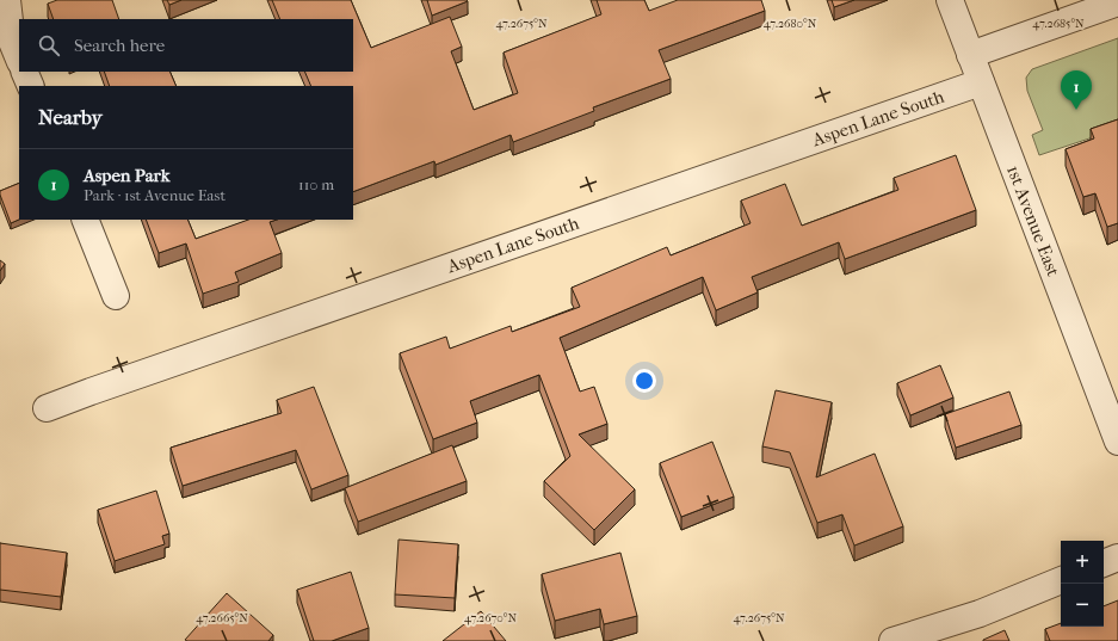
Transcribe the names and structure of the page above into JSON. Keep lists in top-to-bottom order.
{
  "streets": {
    "street": ["Aspen Lane South", "1st Avenue East"]
  },
  "crossings": [
    ["Aspen Lane South", "1st Avenue East"]
  ],
  "page": {
    "search": "Search here",
    "pins": "1",
    "heading": "Nearby",
    "list": [
      {
        "mark": "1",
        "name": "Aspen Park",
        "note": "Park · 1st Avenue East",
        "value": "110 m"
      }
    ],
    "map_buttons": ["+", "−"]
  },
  "coordinates": [
    "47.2685°N",
    "47.2675°N",
    "47.2680°N",
    "47.2665°N",
    "47.2670°N"
  ]
}
